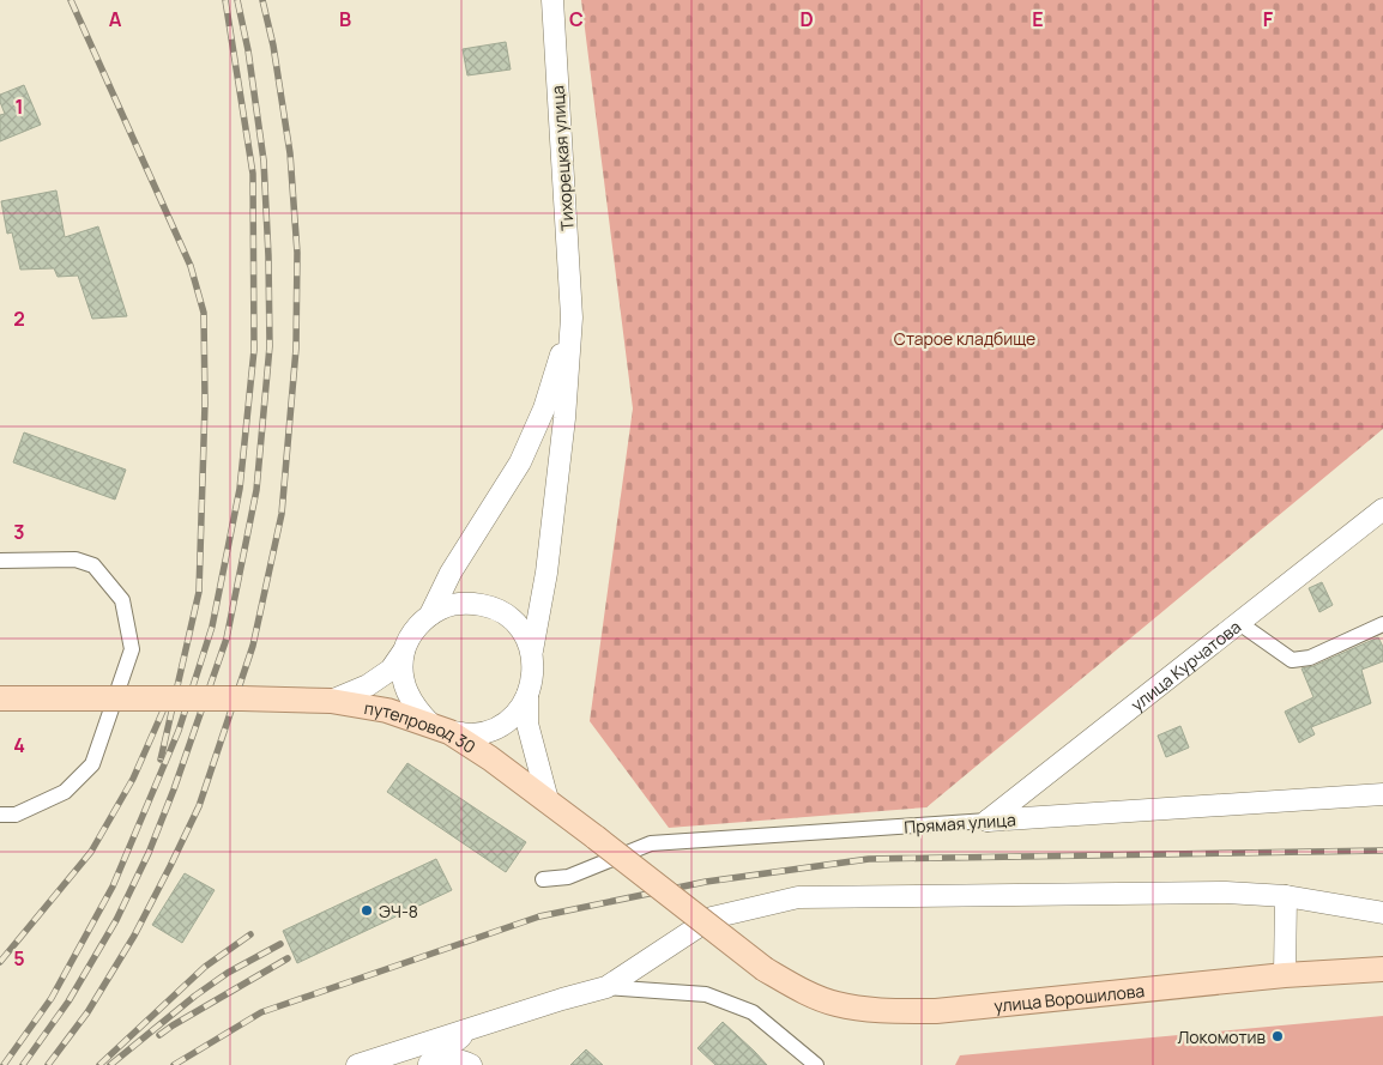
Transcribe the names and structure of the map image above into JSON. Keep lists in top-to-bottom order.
{
  "streets": {
    "main road": ["путепровод 30", "улица Ворошилова"],
    "street": ["Тихорецкая улица", "улица Курчатова", "Прямая улица"]
  },
  "crossings": [
    ["улица Курчатова", "Прямая улица"],
    ["путепровод 30", "улица Ворошилова"]
  ],
  "parks": ["Старое кладбище"],
  "places": ["ЭЧ-8", "Локомотив"],
  "grid": {
    "columns": [
      "A",
      "B",
      "C",
      "D",
      "E",
      "F"
    ],
    "rows": [
      "1",
      "2",
      "3",
      "4",
      "5"
    ]
  }
}
